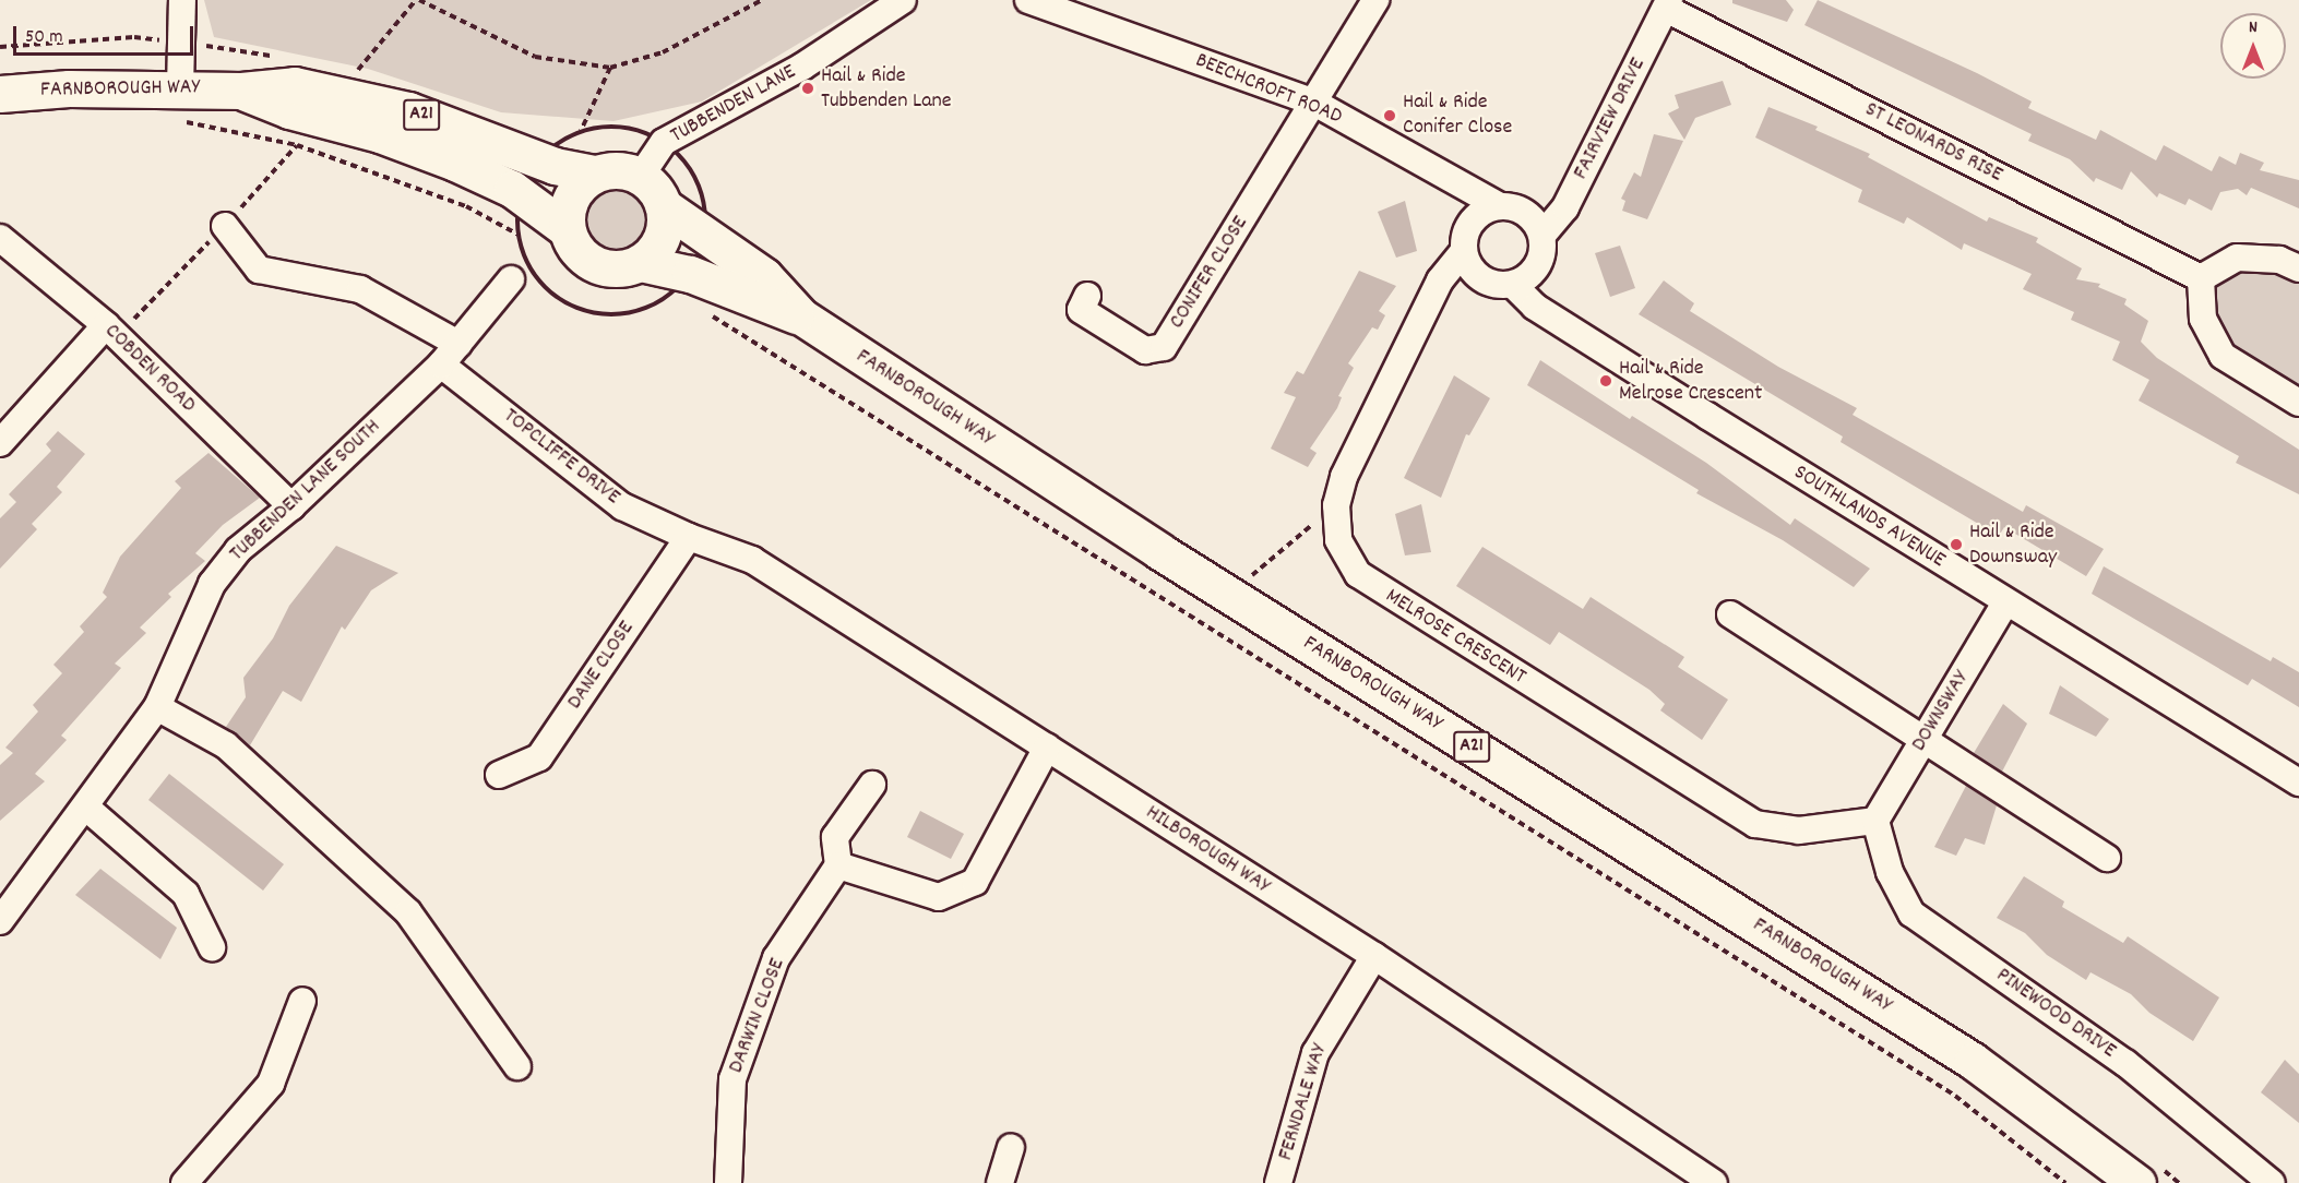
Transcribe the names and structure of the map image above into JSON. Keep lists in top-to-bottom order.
{
  "streets": {
    "highway": ["FARNBOROUGH WAY", "A21"],
    "street": [
      "BEECHCROFT ROAD",
      "TUBBENDEN LANE",
      "FAIRVIEW DRIVE",
      "ST LEONARDS RISE",
      "CONIFER CLOSE",
      "COBDEN ROAD",
      "TOPCLIFFE DRIVE",
      "TUBBENDEN LANE SOUTH",
      "SOUTHLANDS AVENUE",
      "MELROSE CRESCENT",
      "DANE CLOSE",
      "DOWNSWAY",
      "HILBOROUGH WAY",
      "PINEWOOD DRIVE",
      "DARWIN CLOSE",
      "FERNDALE WAY"
    ]
  },
  "crossings": [
    ["FARNBOROUGH WAY", "TUBBENDEN LANE"],
    ["BEECHCROFT ROAD", "FAIRVIEW DRIVE"],
    ["BEECHCROFT ROAD", "CONIFER CLOSE"],
    ["BEECHCROFT ROAD", "SOUTHLANDS AVENUE"],
    ["BEECHCROFT ROAD", "MELROSE CRESCENT"],
    ["FAIRVIEW DRIVE", "ST LEONARDS RISE"],
    ["FAIRVIEW DRIVE", "SOUTHLANDS AVENUE"],
    ["FAIRVIEW DRIVE", "MELROSE CRESCENT"],
    ["COBDEN ROAD", "TUBBENDEN LANE SOUTH"],
    ["TOPCLIFFE DRIVE", "TUBBENDEN LANE SOUTH"],
    ["TOPCLIFFE DRIVE", "DANE CLOSE"],
    ["TOPCLIFFE DRIVE", "HILBOROUGH WAY"],
    ["SOUTHLANDS AVENUE", "MELROSE CRESCENT"],
    ["SOUTHLANDS AVENUE", "DOWNSWAY"],
    ["MELROSE CRESCENT", "DOWNSWAY"],
    ["MELROSE CRESCENT", "PINEWOOD DRIVE"],
    ["DANE CLOSE", "HILBOROUGH WAY"],
    ["DOWNSWAY", "PINEWOOD DRIVE"],
    ["HILBOROUGH WAY", "FERNDALE WAY"]
  ],
  "places": [
    "Hail & Ride Tubbenden Lane",
    "Hail & Ride Conifer Close",
    "Hail & Ride Melrose Crescent",
    "Hail & Ride Downsway"
  ],
  "scale_bar": "50 m",
  "north": "top"
}
